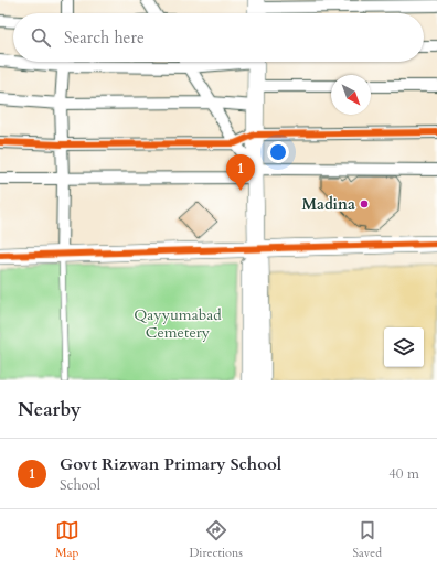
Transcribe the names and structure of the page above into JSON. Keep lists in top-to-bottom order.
{
  "parks": ["Qayyumabad Cemetery"],
  "places": ["Madina"],
  "north": "bottom right",
  "page": {
    "search": "Search here",
    "pins": "1",
    "heading": "Nearby",
    "list": [
      {
        "mark": "1",
        "name": "Govt Rizwan Primary School",
        "note": "School",
        "value": "40 m"
      }
    ],
    "nav": ["Map", "Directions", "Saved"]
  }
}
